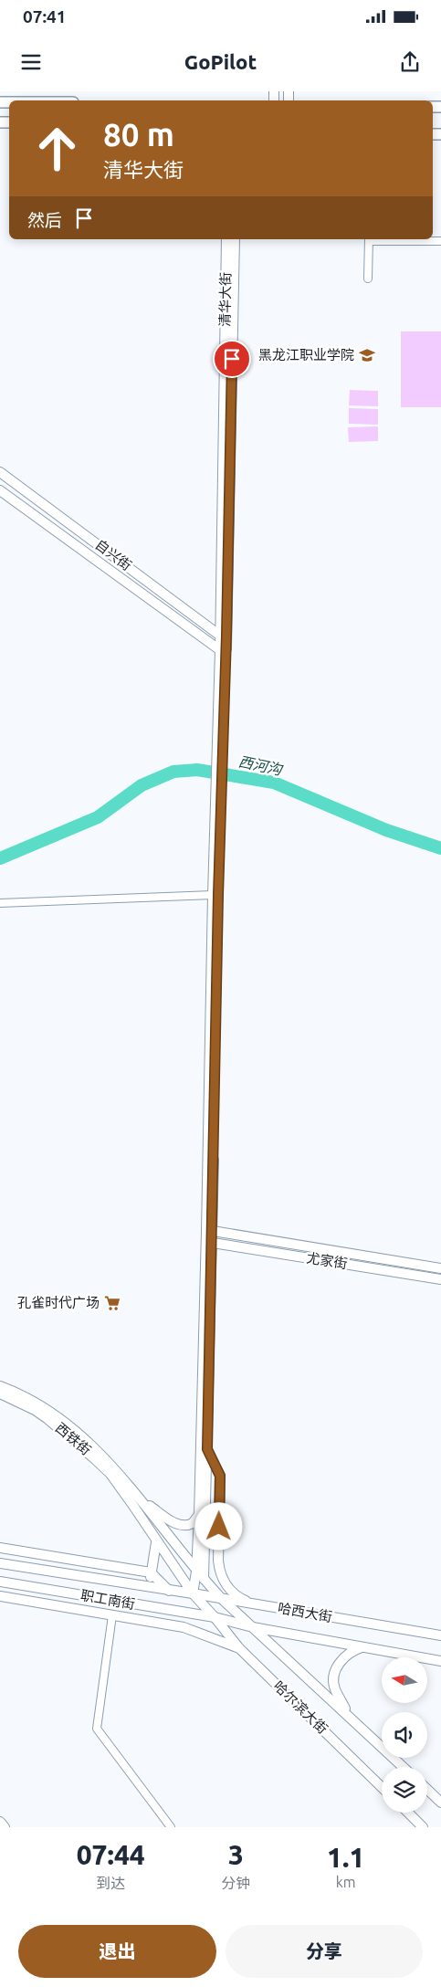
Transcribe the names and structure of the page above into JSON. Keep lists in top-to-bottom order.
{
  "streets": {
    "main road": [
      "清华大街",
      "自兴街",
      "尤家街",
      "西铁街",
      "职工南街",
      "哈西大街",
      "哈尔滨大街"
    ]
  },
  "crossings": [
    ["清华大街", "自兴街"],
    ["清华大街", "尤家街"],
    ["清华大街", "哈西大街"],
    ["清华大街", "哈尔滨大街"],
    ["西铁街", "哈尔滨大街"],
    ["职工南街", "哈西大街"],
    ["职工南街", "哈尔滨大街"],
    ["哈西大街", "哈尔滨大街"]
  ],
  "water": ["西河沟"],
  "places": {
    "school or university": ["黑龙江职业学院"],
    "supermarket": ["孔雀时代广场"]
  },
  "north": "left",
  "page": {
    "status": "07:41",
    "header": "GoPilot",
    "turn": ["80 m", "清华大街"],
    "then": "然后",
    "eta": [
      "07:44",
      "到达",
      "3",
      "分钟",
      "1.1",
      "km"
    ],
    "buttons": ["退出", "分享"]
  }
}
